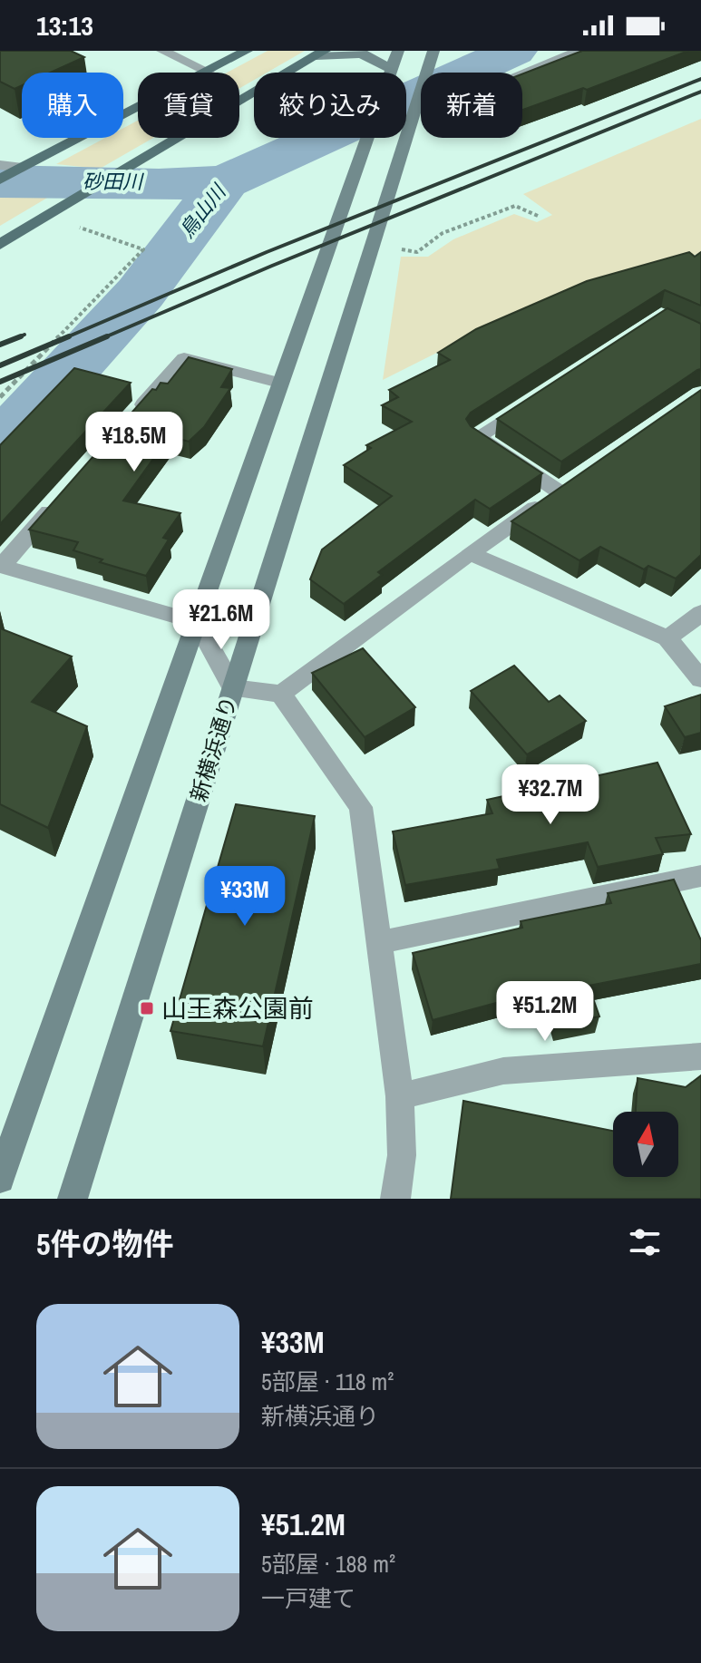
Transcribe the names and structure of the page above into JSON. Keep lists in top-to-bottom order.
{
  "streets": {
    "street": ["新横浜通り"]
  },
  "water": ["砂田川", "鳥山川"],
  "places": {
    "transit": ["山王森公園前"]
  },
  "north": "top",
  "page": {
    "status": "13:13",
    "chip": [
      "購入",
      "賃貸",
      "絞り込み",
      "新着"
    ],
    "price": [
      "¥18.5M",
      "¥21.6M",
      "¥32.7M",
      "¥33M",
      "¥51.2M"
    ],
    "heading": "5件の物件",
    "list": [
      {
        "name": "¥33M",
        "note": "5部屋 · 118 m² · 新横浜通り"
      },
      {
        "name": "¥51.2M",
        "note": "5部屋 · 188 m² · 一戸建て"
      }
    ]
  }
}
